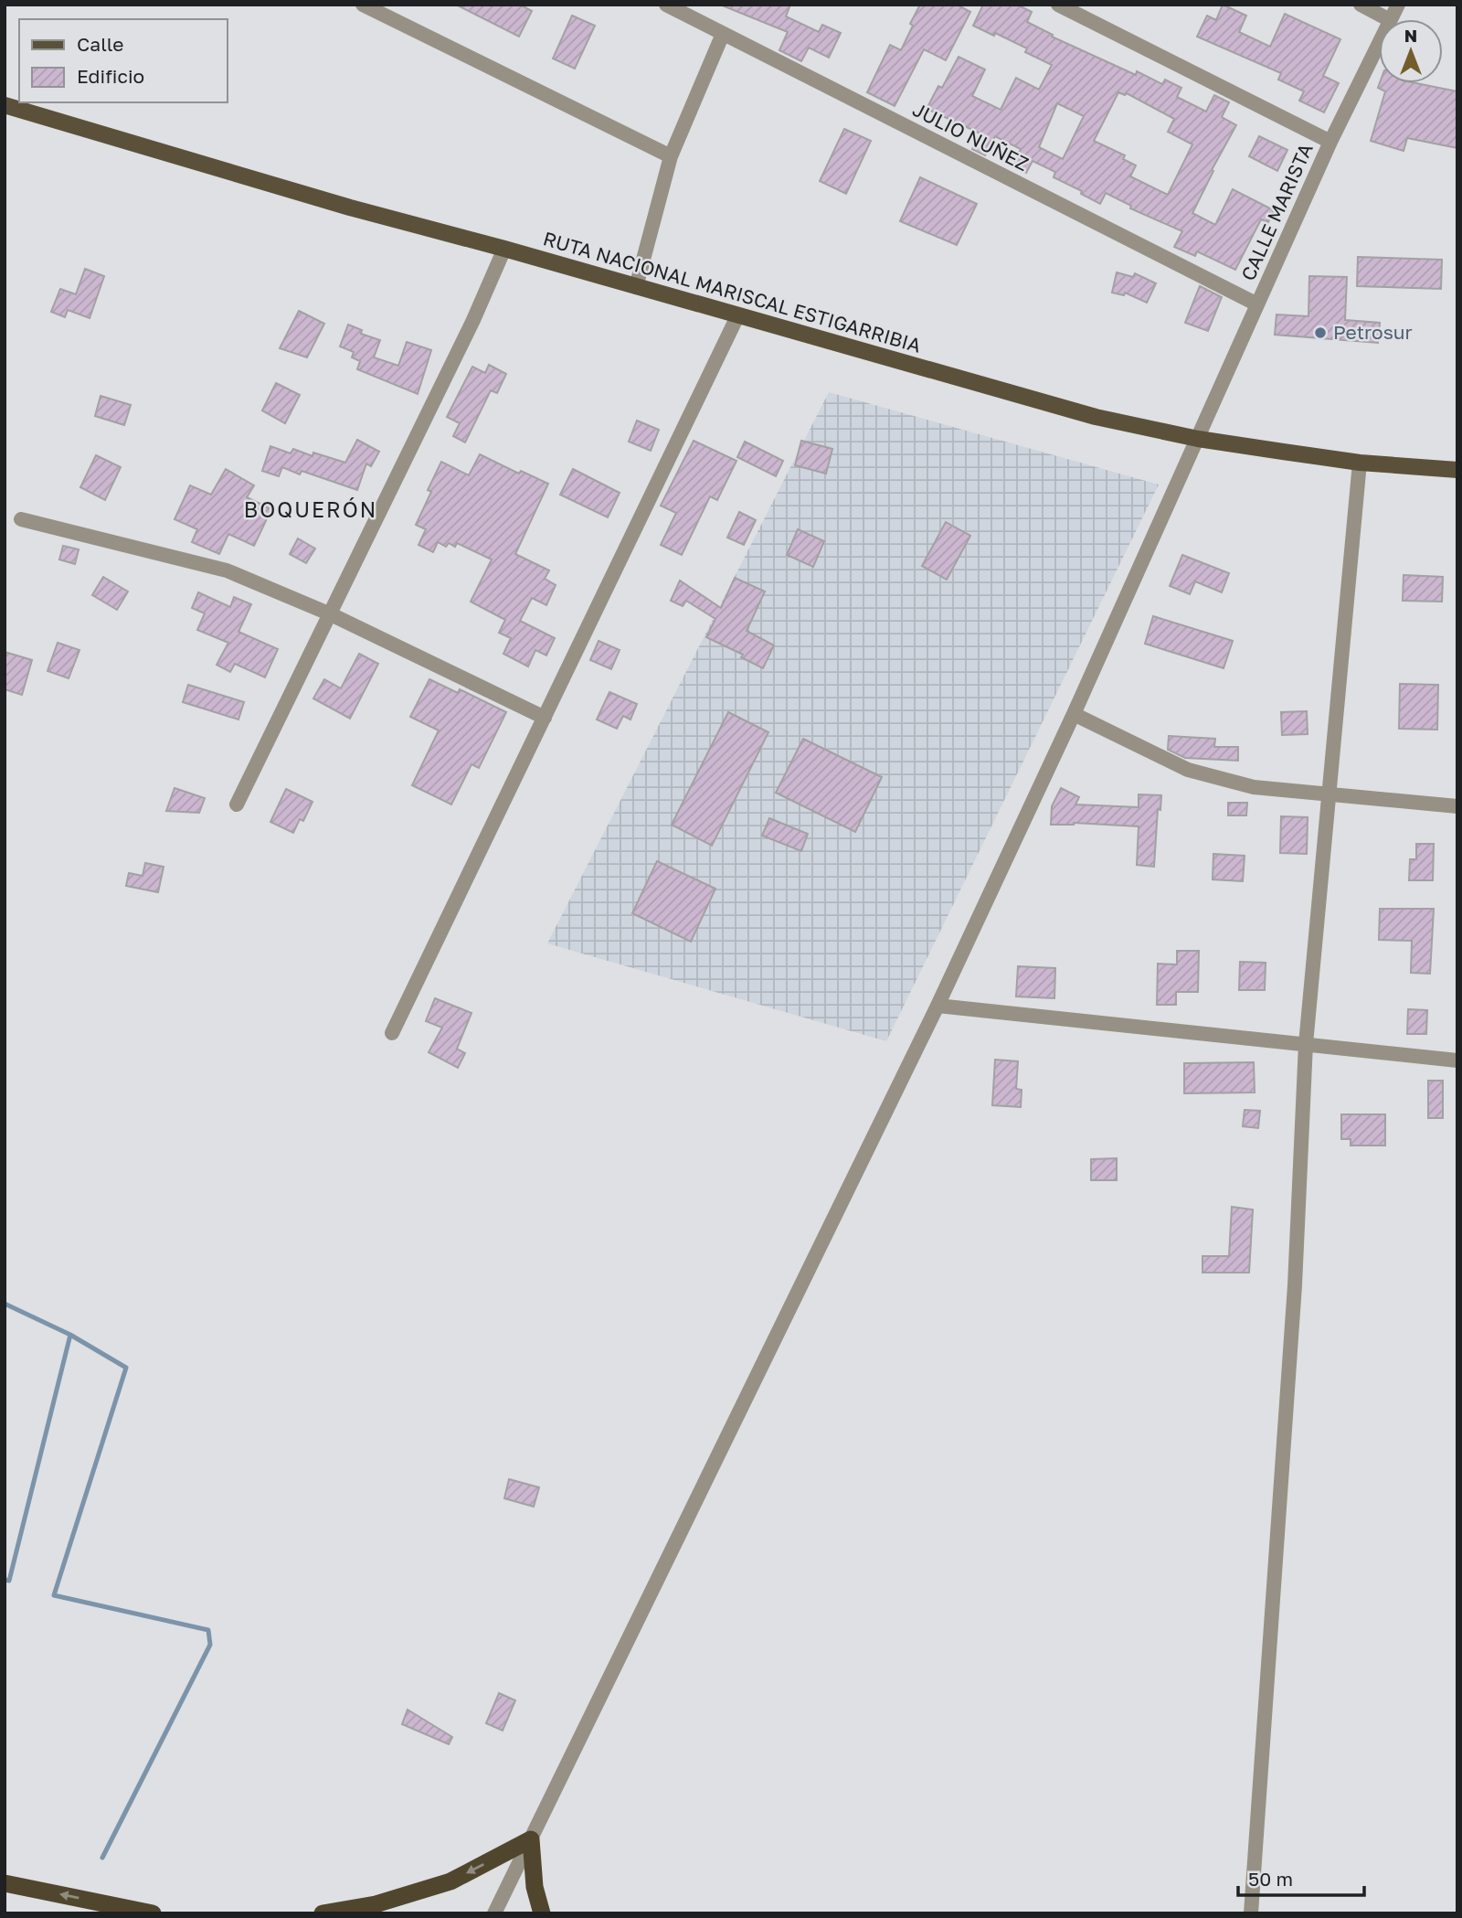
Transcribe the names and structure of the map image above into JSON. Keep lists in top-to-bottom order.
{
  "streets": {
    "main road": ["RUTA NACIONAL MARISCAL ESTIGARRIBIA"],
    "street": ["JULIO NUÑEZ", "CALLE MARISTA"]
  },
  "crossings": [
    ["JULIO NUÑEZ", "CALLE MARISTA"],
    ["CALLE MARISTA", "RUTA NACIONAL MARISCAL ESTIGARRIBIA"]
  ],
  "districts": ["BOQUERÓN"],
  "places": ["Petrosur"],
  "legend": ["Calle", "Edificio"],
  "scale_bar": "50 m",
  "north": "top"
}
